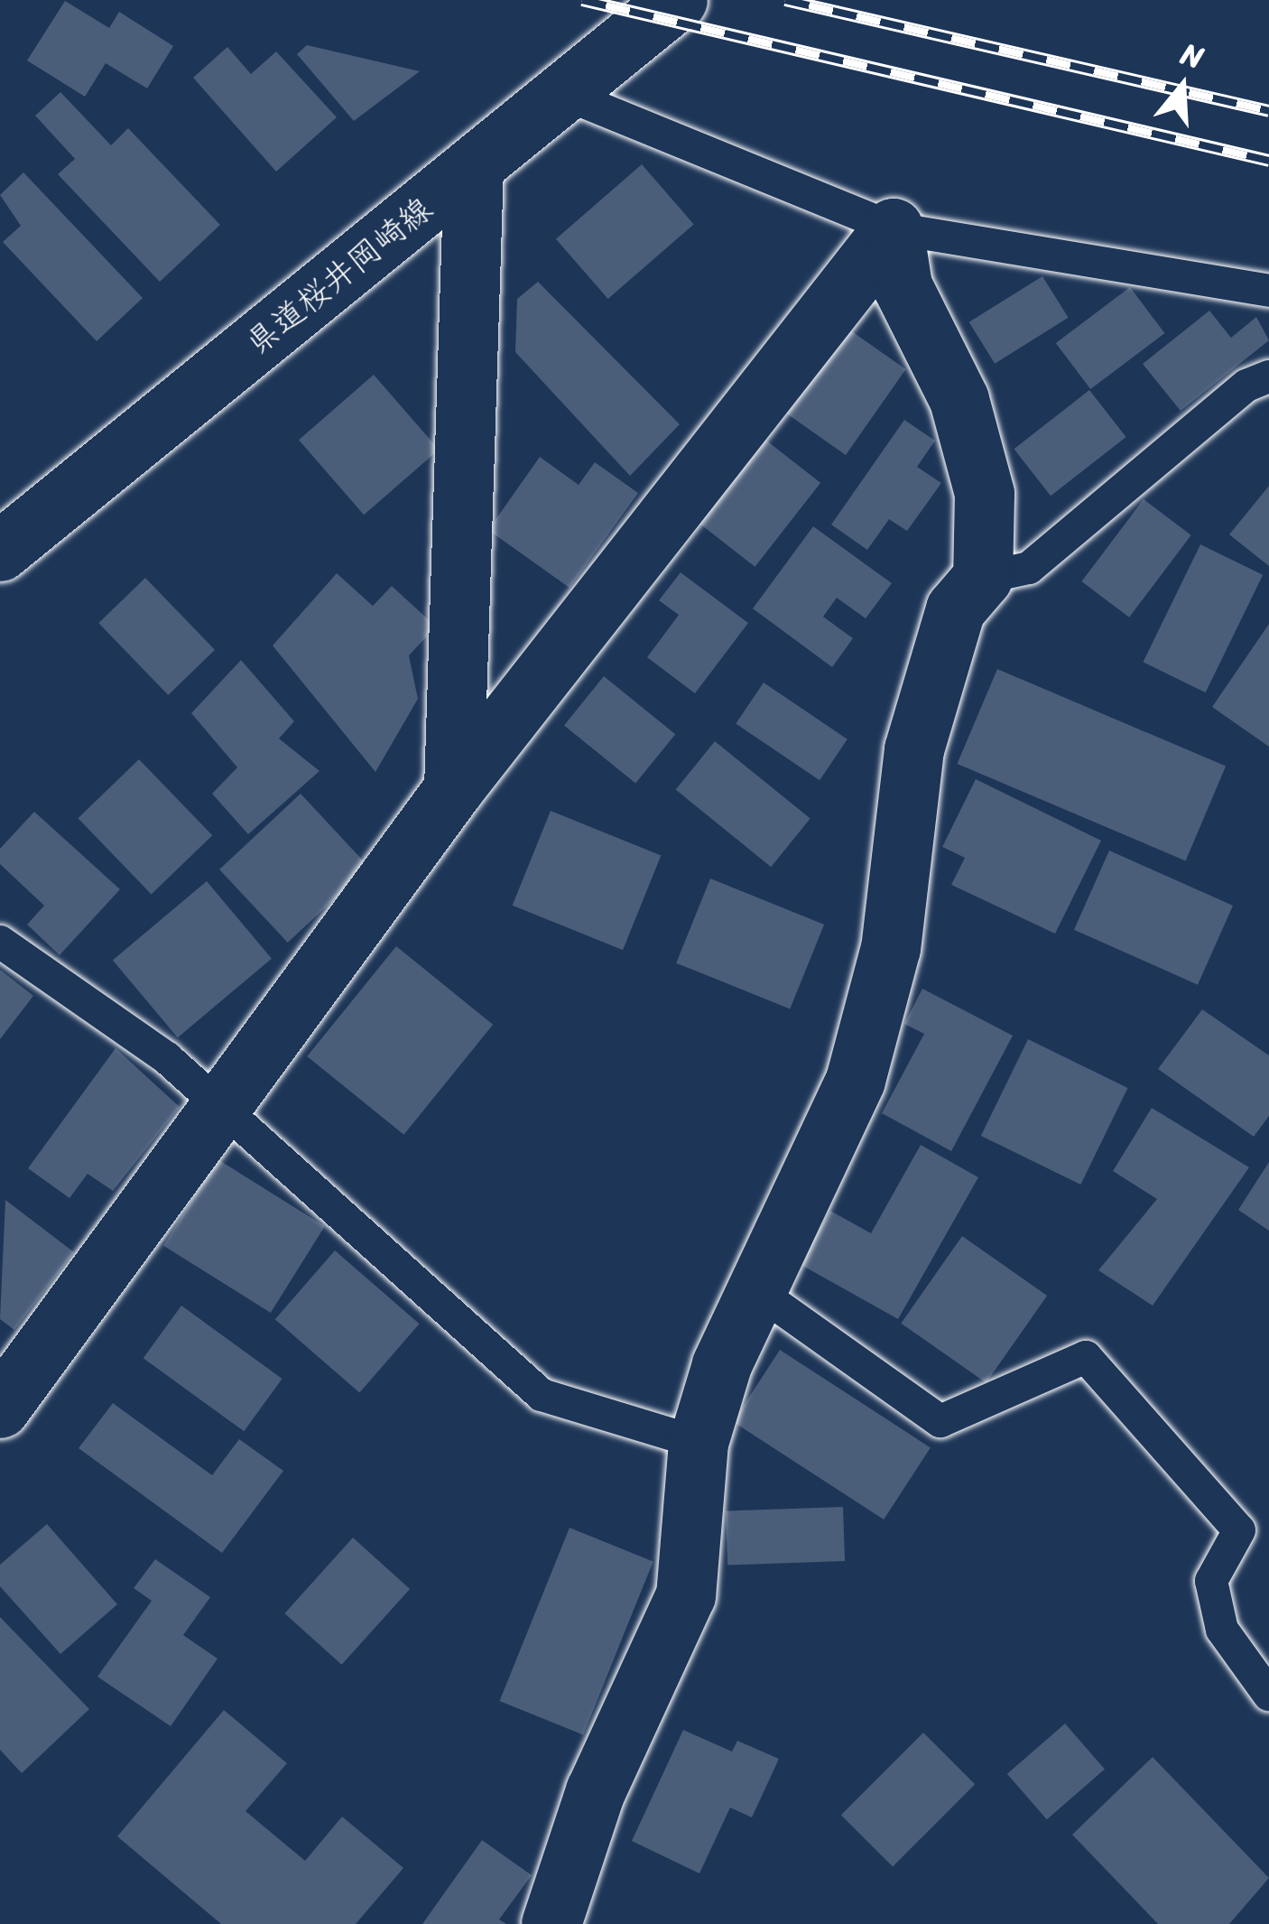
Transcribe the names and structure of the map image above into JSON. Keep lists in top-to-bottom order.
{
  "streets": {
    "street": ["県道桜井岡崎線"]
  },
  "north": "top"
}
